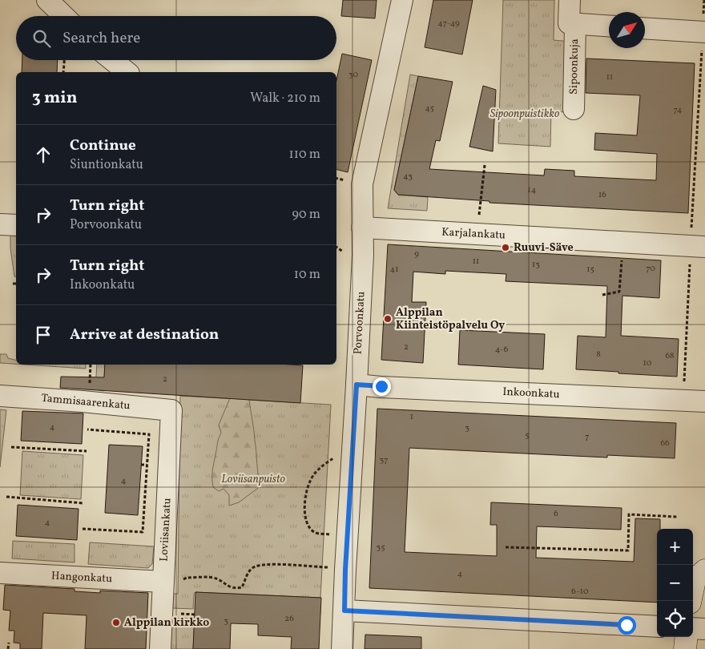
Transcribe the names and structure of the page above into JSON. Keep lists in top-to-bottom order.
{
  "streets": {
    "street": [
      "Sipoonkuja",
      "Karjalankatu",
      "Porvoonkatu",
      "Inkoonkatu",
      "Tammisaarenkatu",
      "Loviisankatu",
      "Hangonkatu"
    ]
  },
  "crossings": [
    ["Karjalankatu", "Porvoonkatu"],
    ["Porvoonkatu", "Inkoonkatu"],
    ["Tammisaarenkatu", "Loviisankatu"],
    ["Loviisankatu", "Hangonkatu"]
  ],
  "parks": ["Sipoonpuistikko", "Loviisanpuisto"],
  "places": ["Ruuvi-Säve", "Alppilan Kiinteistöpalvelu Oy", "Alppilan kirkko"],
  "house_numbers": [
    "47-49",
    "30",
    "11",
    "45",
    "74",
    "43",
    "14",
    "16",
    "9",
    "11",
    "13",
    "70",
    "41",
    "15",
    "2",
    "4-6",
    "8",
    "68",
    "10",
    "2",
    "1",
    "4",
    "3",
    "5",
    "7",
    "66",
    "37",
    "4",
    "6",
    "4",
    "35",
    "4",
    "6-10",
    "26",
    "3"
  ],
  "north": "top right",
  "page": {
    "search": "Search here",
    "heading": ["3 min", "Walk · 210 m"],
    "list": [
      ["Continue", "Siuntionkatu", "110 m"],
      ["Turn right", "Porvoonkatu", "90 m"],
      ["Turn right", "Inkoonkatu", "10 m"],
      "Arrive at destination"
    ],
    "map_buttons": ["+", "−"]
  }
}
